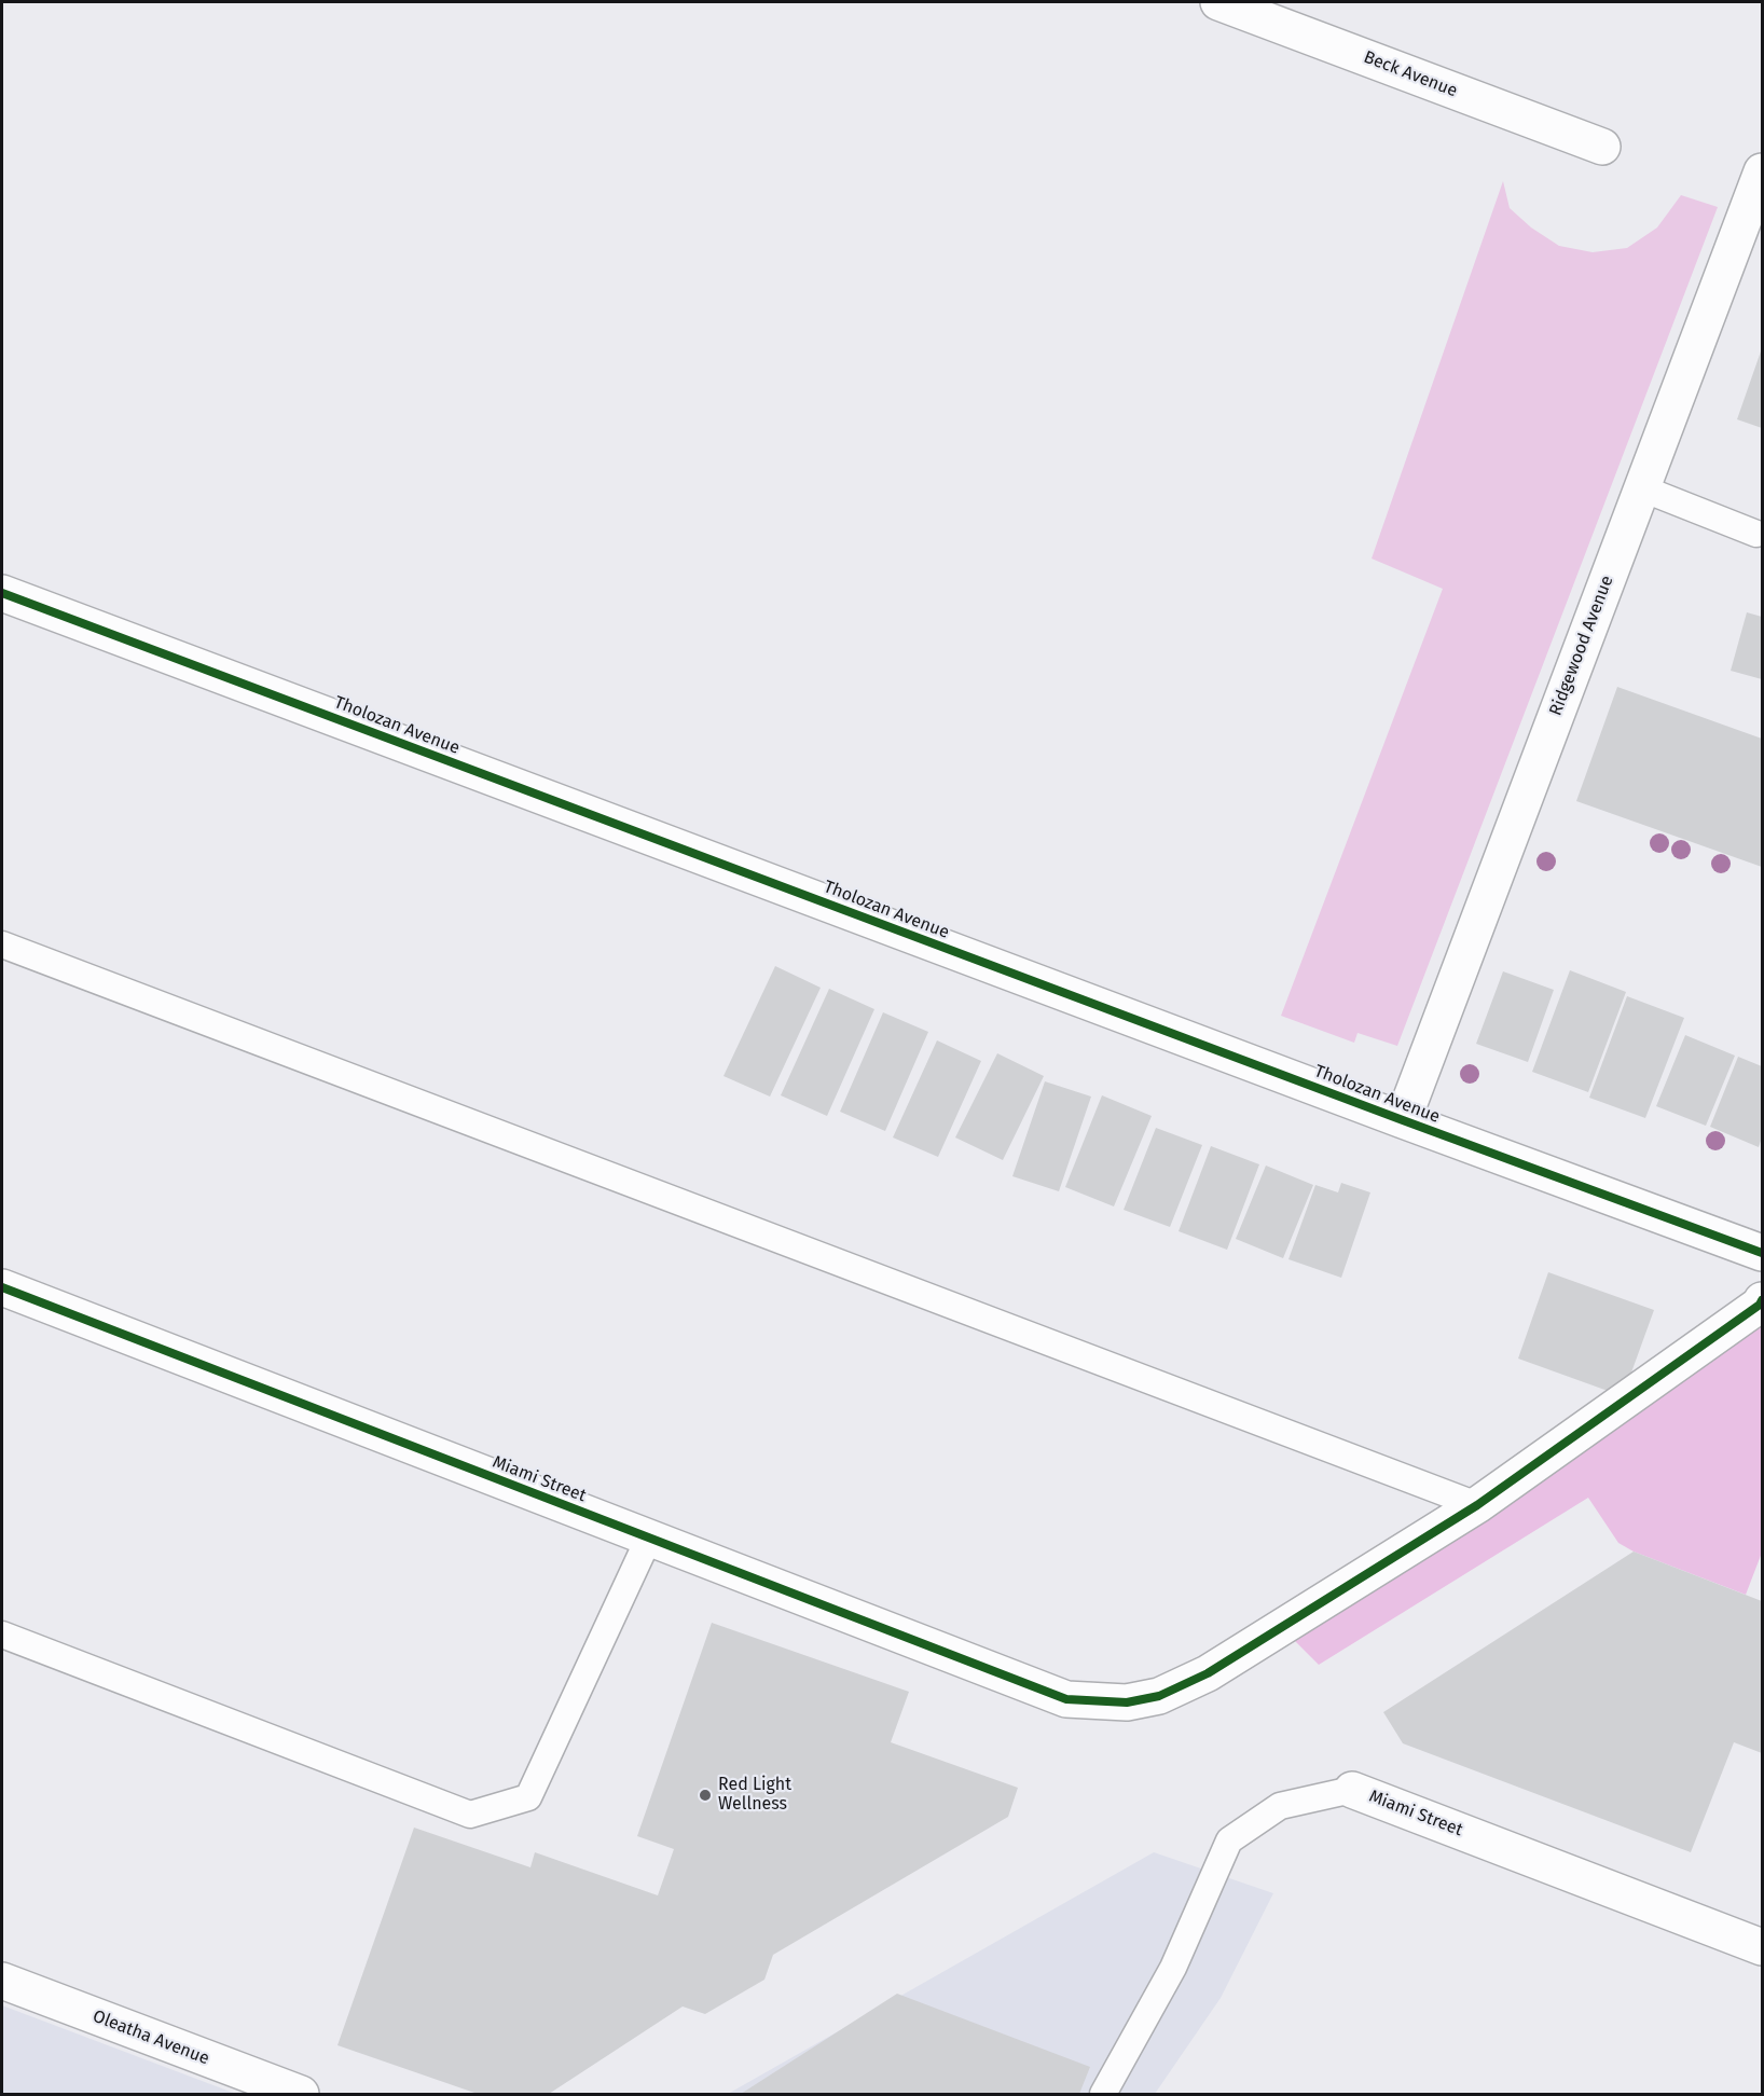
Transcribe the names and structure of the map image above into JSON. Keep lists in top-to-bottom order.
{
  "streets": {
    "street": [
      "Beck Avenue",
      "Ridgewood Avenue",
      "Tholozan Avenue",
      "Miami Street",
      "Oleatha Avenue"
    ]
  },
  "crossings": [
    ["Ridgewood Avenue", "Tholozan Avenue"]
  ],
  "places": ["Red Light Wellness"]
}
